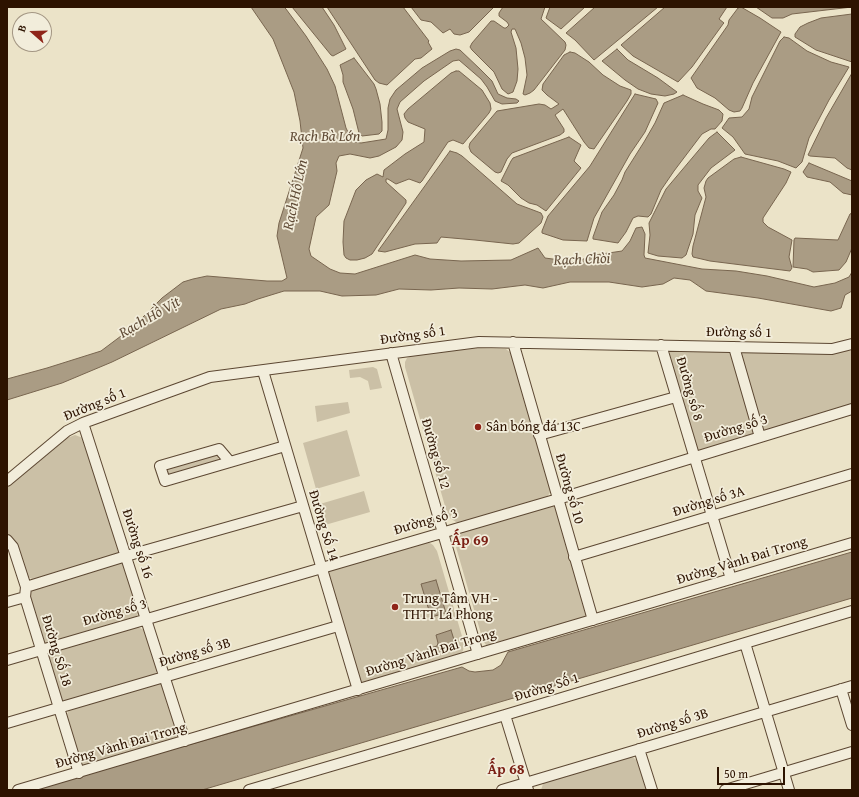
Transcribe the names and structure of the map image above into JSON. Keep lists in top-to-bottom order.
{
  "streets": {
    "street": [
      "Đường số 1",
      "Đường số 8",
      "Đường số 3",
      "Đường số 12",
      "Đường số 10",
      "Đường số 3A",
      "Đường Số 14",
      "Đường số 16",
      "Đường Vành Đai Trong",
      "Đường Số 18",
      "Đường số 3B",
      "Đường Số 1"
    ]
  },
  "crossings": [
    ["Đường số 1", "Đường số 8"],
    ["Đường số 1", "Đường số 12"],
    ["Đường số 1", "Đường số 10"],
    ["Đường số 1", "Đường Số 14"],
    ["Đường số 1", "Đường số 16"],
    ["Đường số 8", "Đường số 3"],
    ["Đường số 8", "Đường số 3A"],
    ["Đường số 8", "Đường Vành Đai Trong"],
    ["Đường số 3", "Đường số 12"],
    ["Đường số 3", "Đường số 10"],
    ["Đường số 3", "Đường Số 14"],
    ["Đường số 3", "Đường số 16"],
    ["Đường số 3", "Đường Số 18"],
    ["Đường số 12", "Đường Vành Đai Trong"],
    ["Đường số 10", "Đường số 3A"],
    ["Đường số 10", "Đường Vành Đai Trong"],
    ["Đường Số 14", "Đường Vành Đai Trong"],
    ["Đường Số 14", "Đường số 3B"],
    ["Đường số 16", "Đường Vành Đai Trong"],
    ["Đường số 16", "Đường số 3B"],
    ["Đường Vành Đai Trong", "Đường Số 18"],
    ["Đường Số 18", "Đường số 3B"]
  ],
  "districts": ["Ấp 69", "Ấp 68"],
  "water": [
    "Rạch Bà Lớn",
    "Rạch Hố Lớn",
    "Rạch Chòi",
    "Rạch Hồ Vịt"
  ],
  "places": ["Sân bóng đá 13C", "Trung Tâm VH - THTT Lá Phong"],
  "scale_bar": "50 m",
  "north": "left"
}
